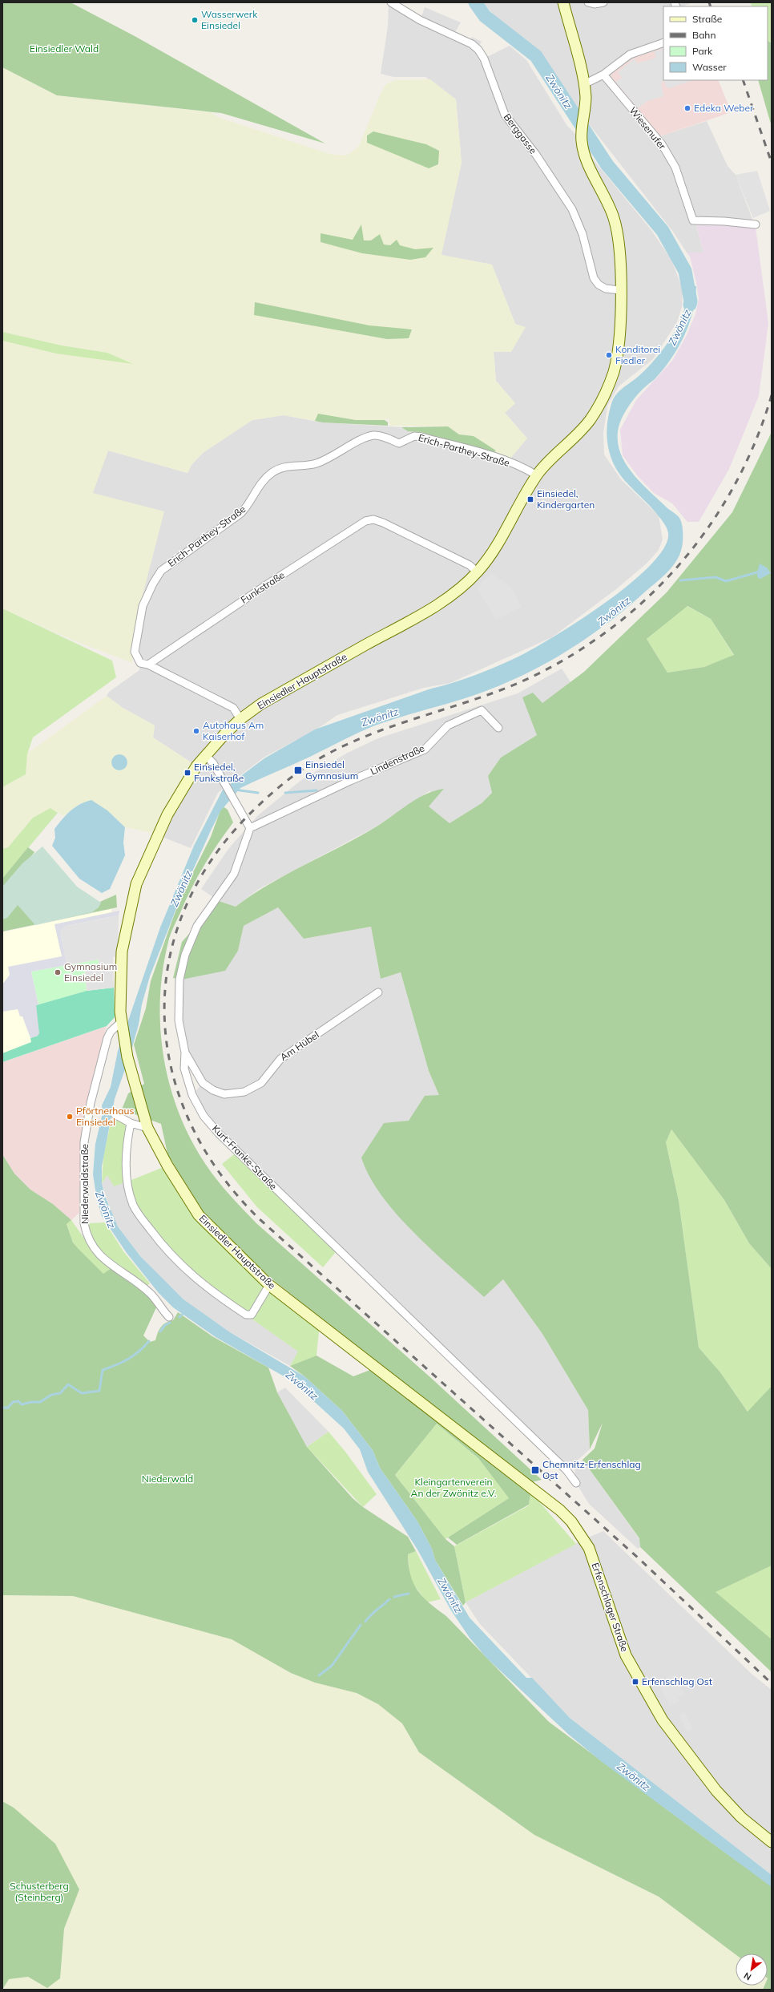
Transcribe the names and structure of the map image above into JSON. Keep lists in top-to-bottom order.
{
  "streets": {
    "main road": ["Einsiedler Hauptstraße", "Erfenschlager Straße"],
    "street": [
      "Wiesenufer",
      "Berggasse",
      "Erich-Parthey-Straße",
      "Funkstraße",
      "Lindenstraße",
      "Am Hübel",
      "Kurt-Franke-Straße",
      "Niederwaldstraße"
    ]
  },
  "crossings": [
    ["Berggasse", "Einsiedler Hauptstraße"],
    ["Erich-Parthey-Straße", "Funkstraße"],
    ["Erich-Parthey-Straße", "Einsiedler Hauptstraße"],
    ["Funkstraße", "Einsiedler Hauptstraße"],
    ["Einsiedler Hauptstraße", "Niederwaldstraße"],
    ["Einsiedler Hauptstraße", "Erfenschlager Straße"],
    ["Lindenstraße", "Kurt-Franke-Straße"],
    ["Am Hübel", "Kurt-Franke-Straße"]
  ],
  "water": ["Zwönitz"],
  "parks": [
    "Einsiedler Wald",
    "Niederwald",
    "Kleingartenverein An der Zwönitz e.V.",
    "Schusterberg (Steinberg)"
  ],
  "places": {
    "other": [
      "Wasserwerk Einsiedel",
      "Edeka Weber",
      "Konditorei Fiedler",
      "Autohaus Am Kaiserhof",
      "Gymnasium Einsiedel",
      "Pförtnerhaus Einsiedel"
    ],
    "transit": [
      "Einsiedel, Kindergarten",
      "Einsiedel Gymnasium",
      "Einsiedel, Funkstraße",
      "Chemnitz-Erfenschlag Ost",
      "Erfenschlag Ost"
    ]
  },
  "legend": [
    "Straße",
    "Bahn",
    "Park",
    "Wasser"
  ],
  "north": "bottom left"
}
